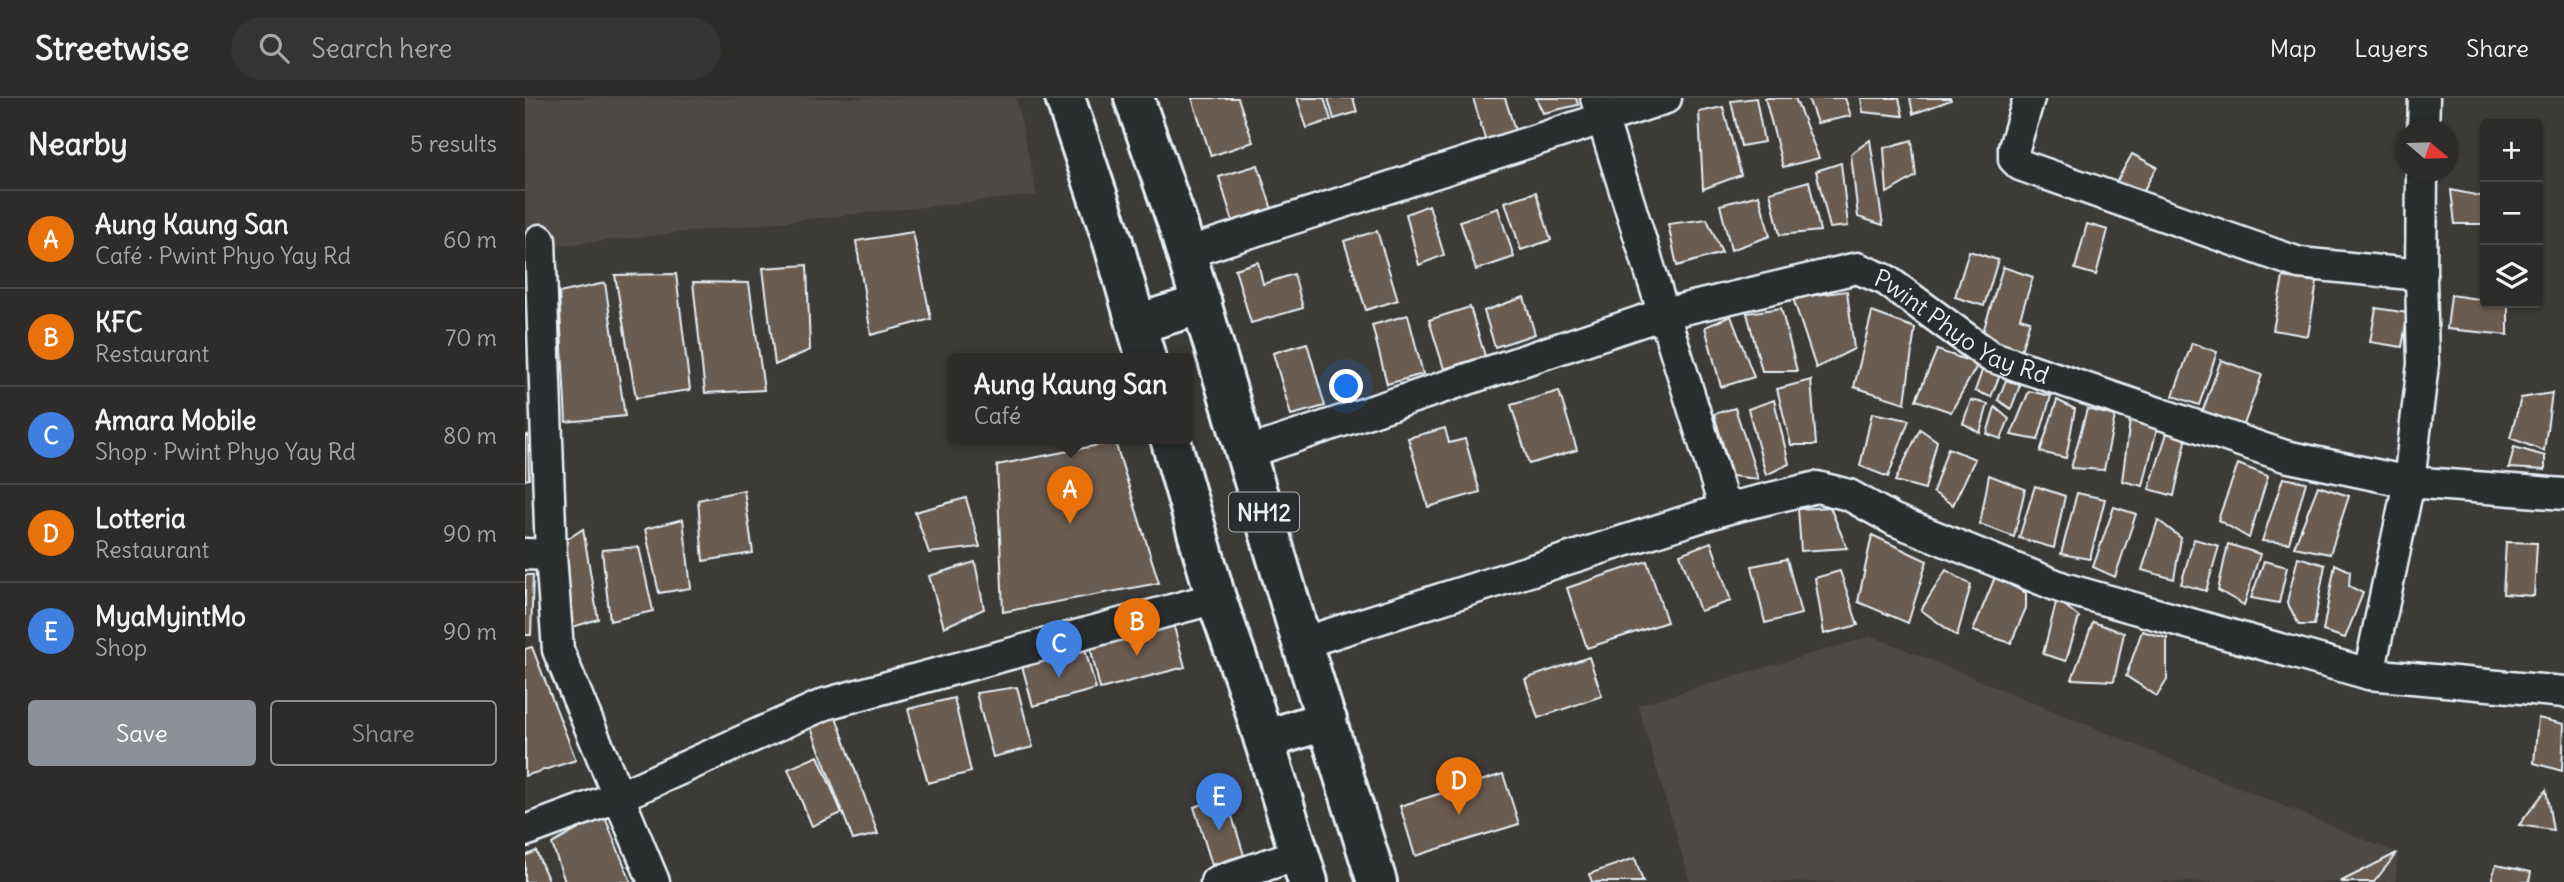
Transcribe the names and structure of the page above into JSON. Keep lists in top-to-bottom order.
{
  "streets": {
    "highway": ["NH12"],
    "street": ["Pwint Phyo Yay Rd"]
  },
  "crossings": [
    ["Pwint Phyo Yay Rd", "NH12"]
  ],
  "north": "right",
  "page": {
    "header": "Streetwise",
    "search": "Search here",
    "nav": ["Map", "Layers", "Share"],
    "heading": ["Nearby", "5 results"],
    "map_buttons": ["+", "−"],
    "list": [
      {
        "mark": "A",
        "name": "Aung Kaung San",
        "note": "Café · Pwint Phyo Yay Rd",
        "value": "60 m"
      },
      {
        "mark": "B",
        "name": "KFC",
        "note": "Restaurant",
        "value": "70 m"
      },
      {
        "mark": "C",
        "name": "Amara Mobile",
        "note": "Shop · Pwint Phyo Yay Rd",
        "value": "80 m"
      },
      {
        "mark": "D",
        "name": "Lotteria",
        "note": "Restaurant",
        "value": "90 m"
      },
      {
        "mark": "E",
        "name": "MyaMyintMo",
        "note": "Shop",
        "value": "90 m"
      }
    ],
    "popup": ["Aung Kaung San", "Café"],
    "pins": [
      "A",
      "B",
      "C",
      "D",
      "E"
    ],
    "buttons": ["Save", "Share"]
  }
}
